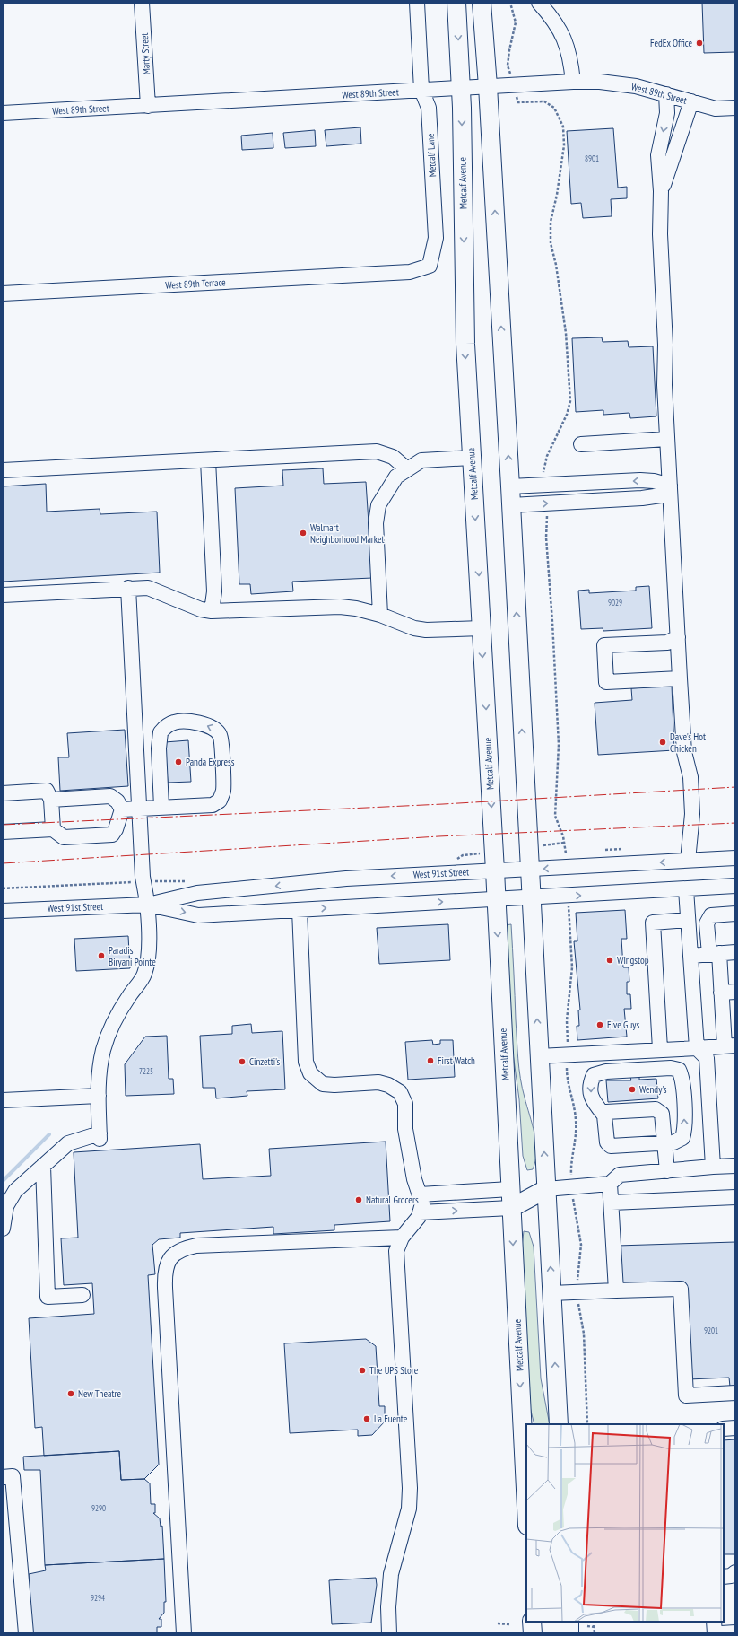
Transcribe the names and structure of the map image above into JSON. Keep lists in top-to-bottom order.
{
  "streets": {
    "main road": ["Metcalf Avenue"],
    "street": [
      "Marty Street",
      "West 89th Street",
      "Metcalf Lane",
      "West 89th Terrace",
      "West 91st Street"
    ]
  },
  "crossings": [
    ["Marty Street", "West 89th Street"],
    ["West 89th Street", "Metcalf Lane"],
    ["West 89th Street", "Metcalf Avenue"],
    ["Metcalf Lane", "West 89th Terrace"],
    ["Metcalf Avenue", "West 91st Street"]
  ],
  "places": [
    "FedEx Office",
    "Walmart Neighborhood Market",
    "Dave's Hot Chicken",
    "Panda Express",
    "Paradis Biryani Pointe",
    "Wingstop",
    "Five Guys",
    "First Watch",
    "Cinzetti's",
    "Wendy's",
    "Natural Grocers",
    "The UPS Store",
    "New Theatre",
    "La Fuente"
  ],
  "house_numbers": [
    "8901",
    "9029",
    "7225",
    "9201",
    "9290",
    "9294"
  ]
}
